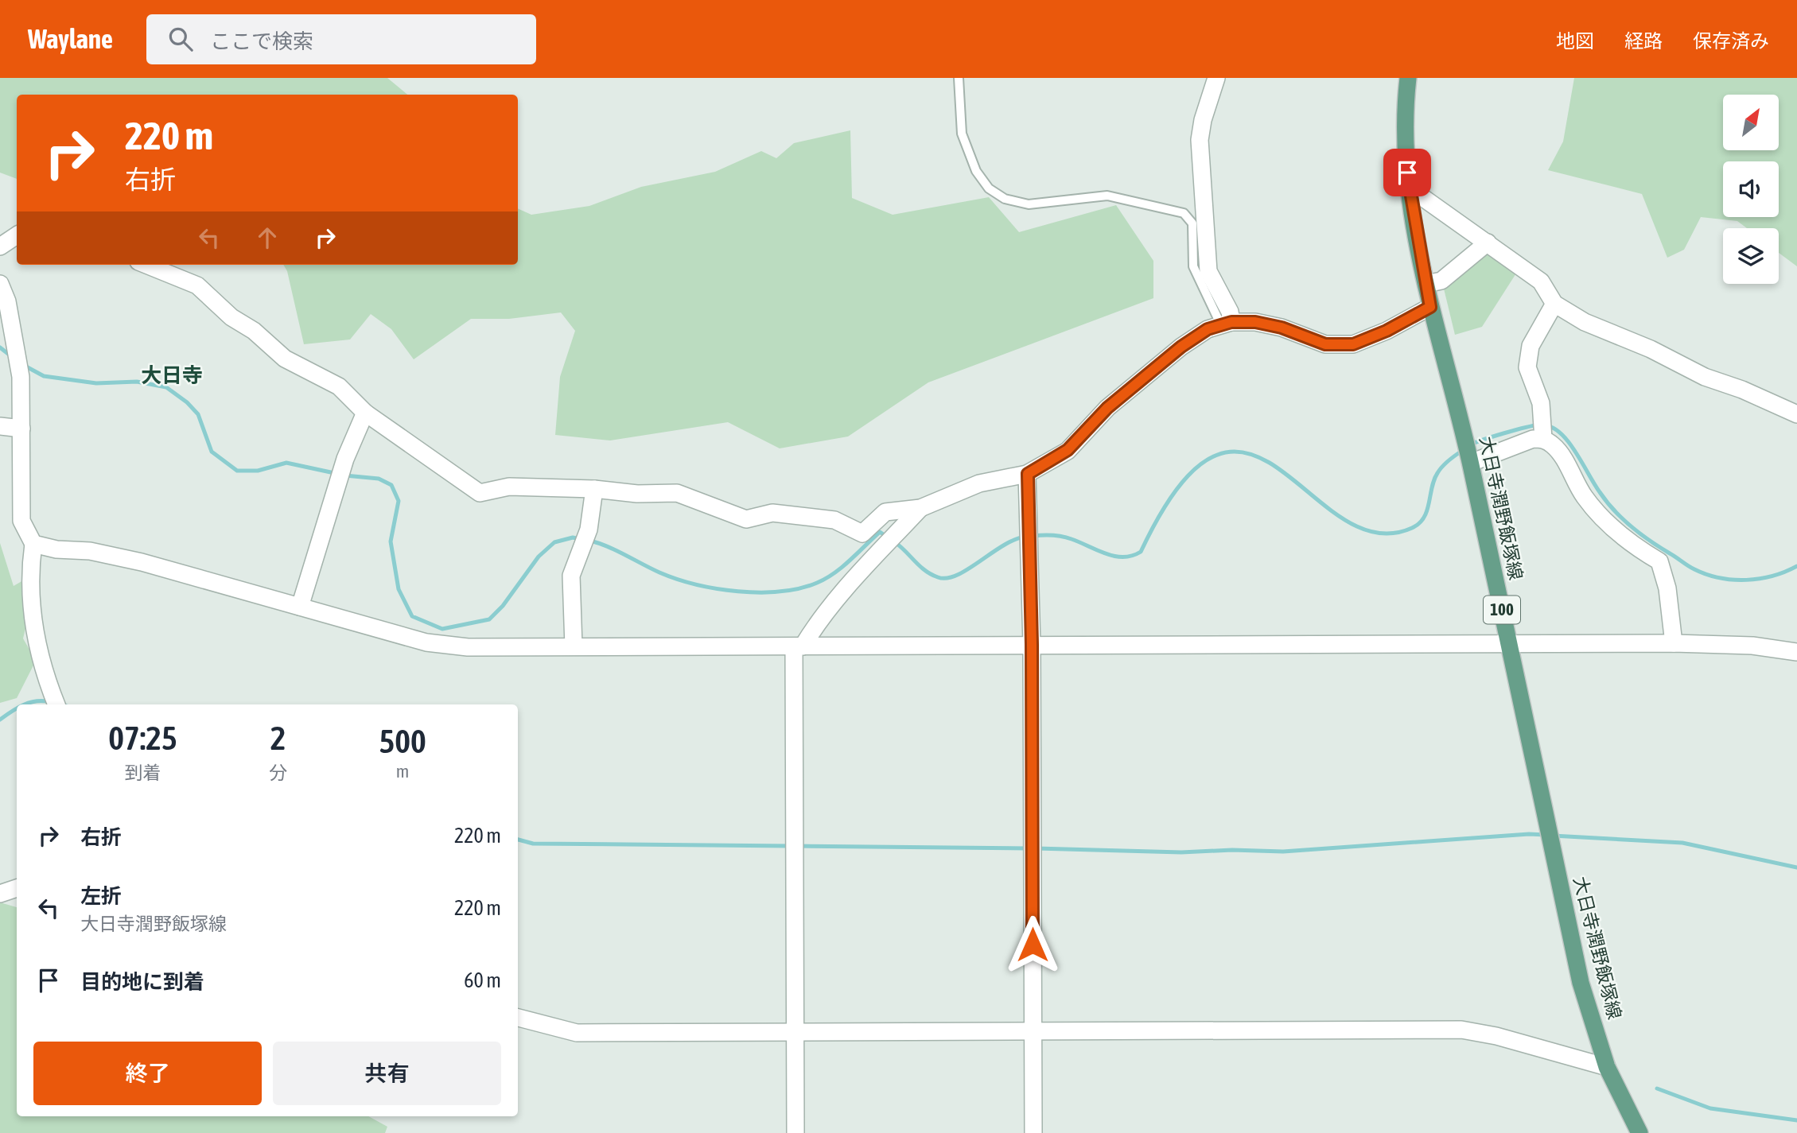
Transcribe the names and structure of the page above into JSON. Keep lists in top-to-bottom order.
{
  "streets": {
    "main road": ["大日寺潤野飯塚線", "100"]
  },
  "districts": ["大日寺"],
  "north": "top right",
  "page": {
    "header": "Waylane",
    "search": "ここで検索",
    "nav": ["地図", "経路", "保存済み"],
    "turn": ["220 m", "右折"],
    "eta": [
      "07:25",
      "到着",
      "2",
      "分",
      "500",
      "m"
    ],
    "list": [
      {
        "name": "右折",
        "value": "220 m"
      },
      {
        "name": "左折",
        "note": "大日寺潤野飯塚線",
        "value": "220 m"
      },
      {
        "name": "目的地に到着",
        "value": "60 m"
      }
    ],
    "buttons": ["終了", "共有"]
  }
}
